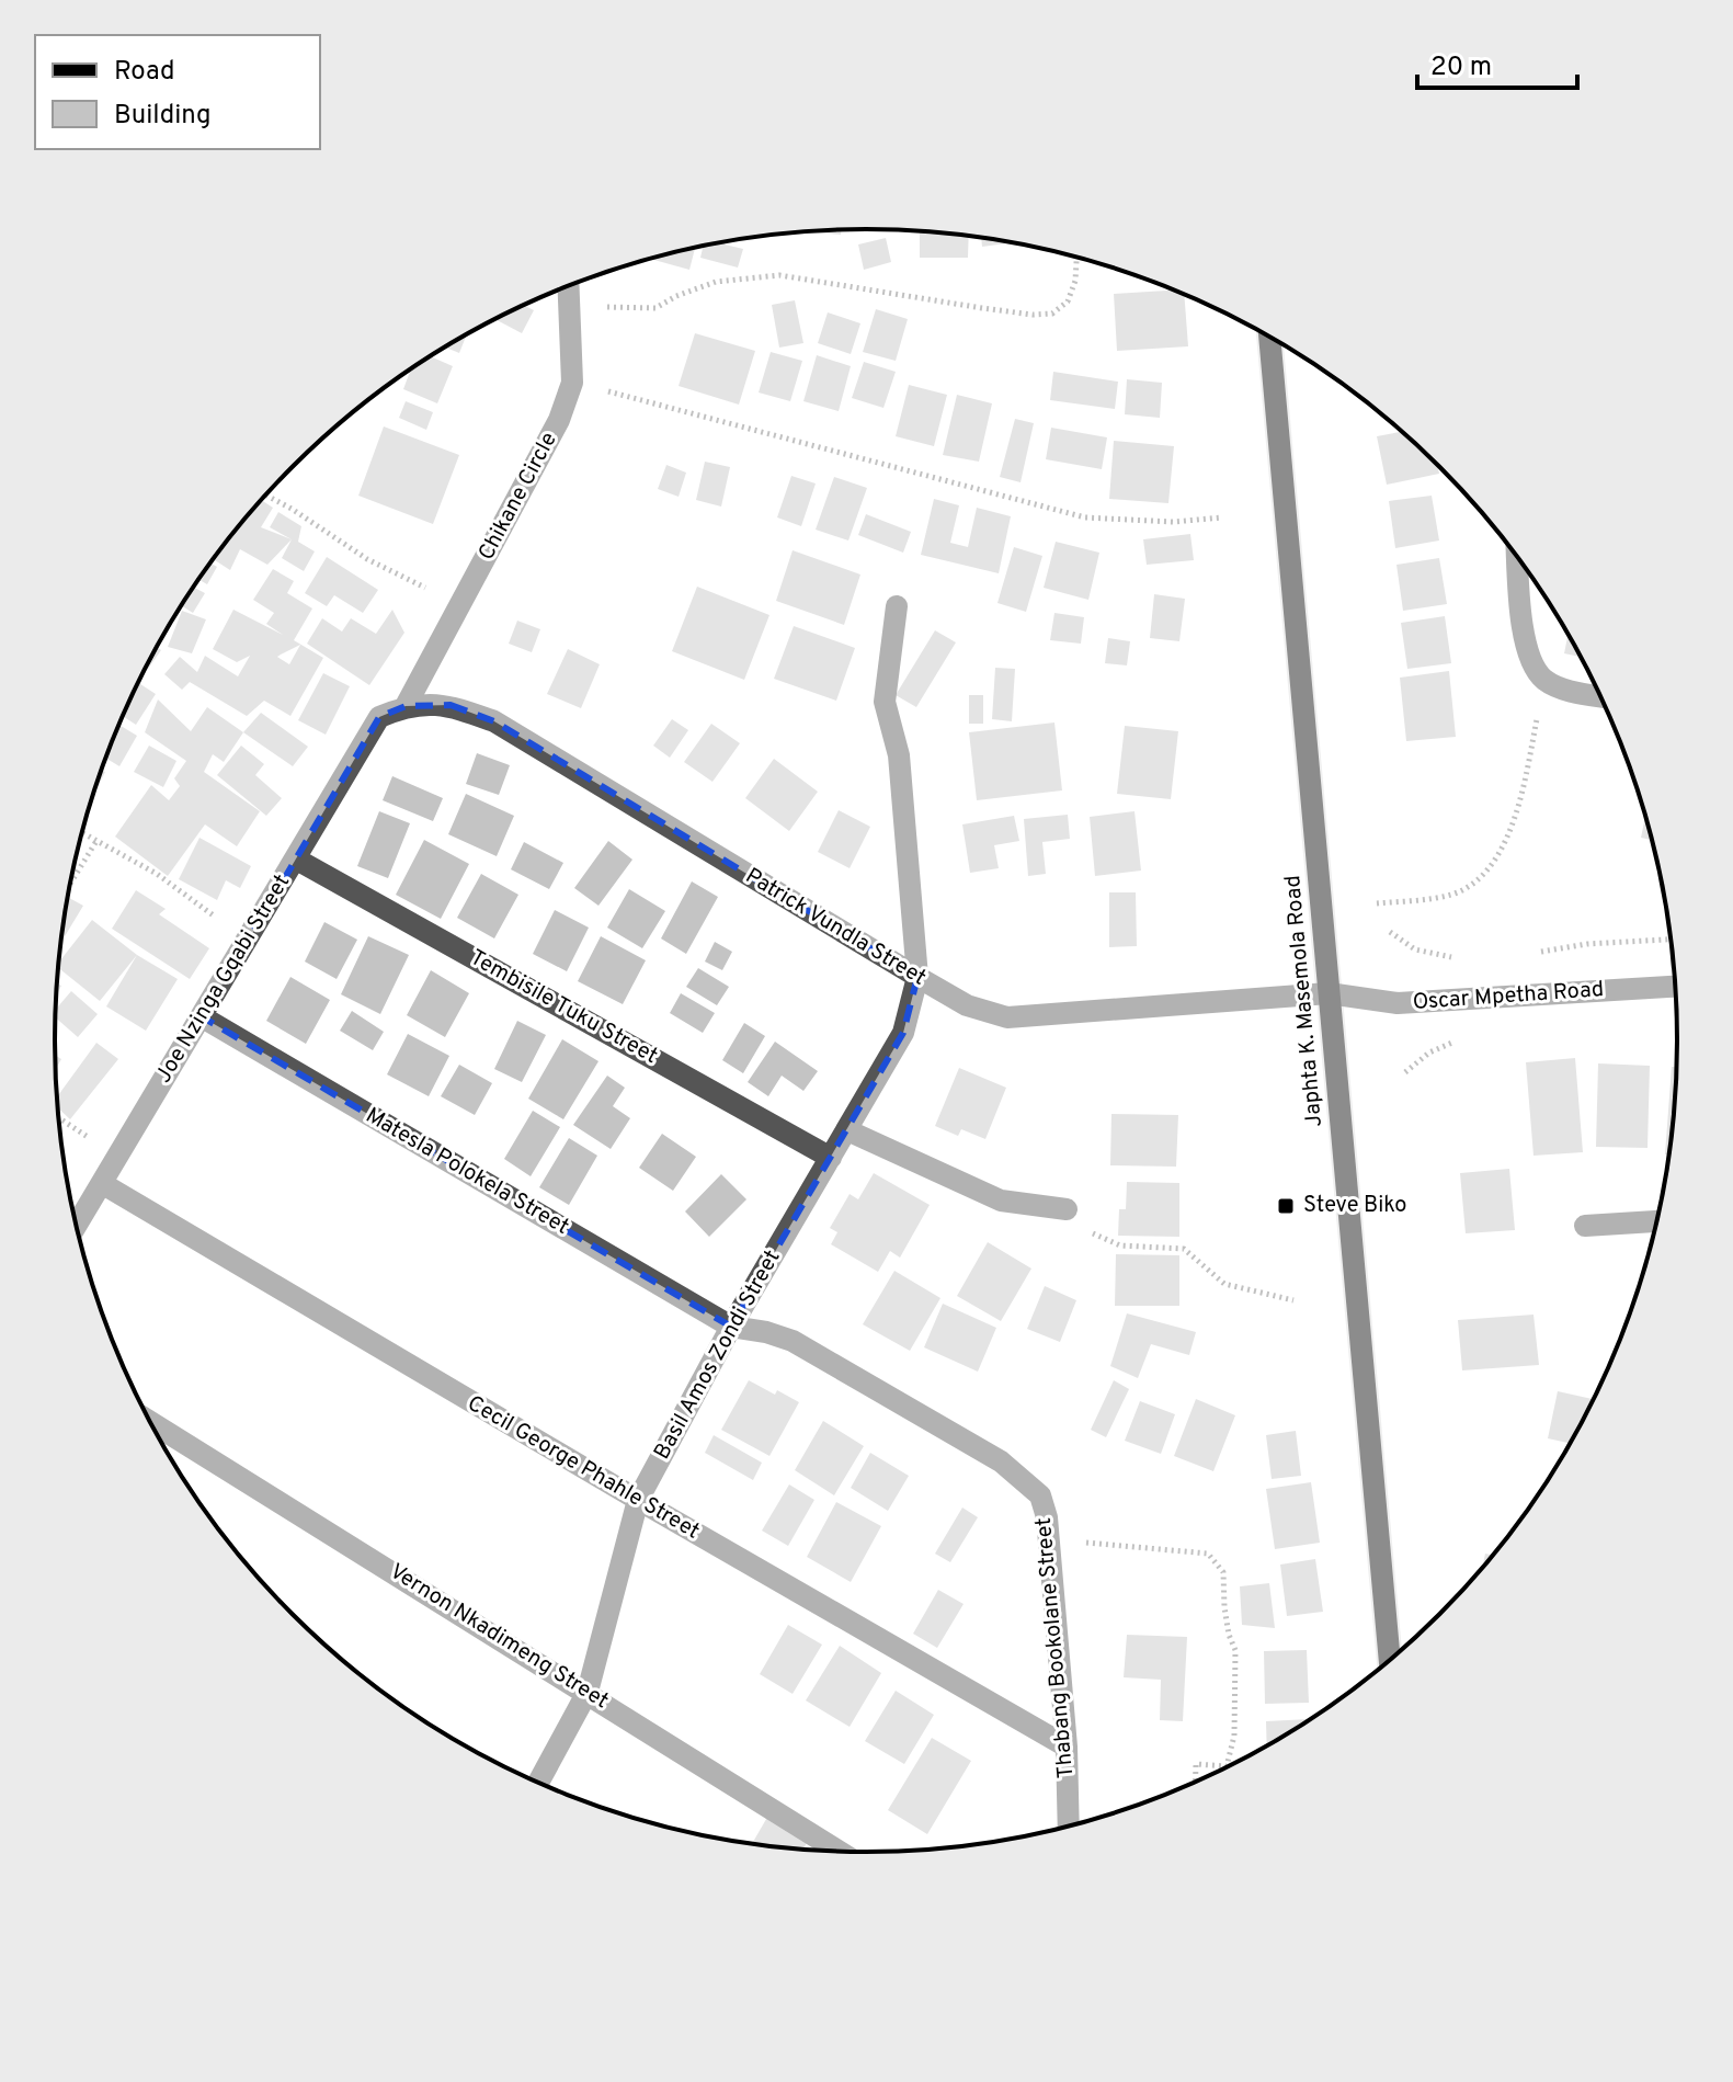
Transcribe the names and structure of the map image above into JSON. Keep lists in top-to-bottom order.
{
  "streets": {
    "main road": ["Japhta K. Masemola Road"],
    "street": [
      "Chikane Circle",
      "Patrick Vundla Street",
      "Joe Nzinga Gqabi Street",
      "Oscar Mpetha Road",
      "Tembisile Tuku Street",
      "Matesla Polokela Street",
      "Basil Amos Zondi Street",
      "Cecil George Phahle Street",
      "Vernon Nkadimeng Street",
      "Thabang Bookolane Street"
    ]
  },
  "crossings": [
    ["Chikane Circle", "Patrick Vundla Street"],
    ["Patrick Vundla Street", "Joe Nzinga Gqabi Street"],
    ["Patrick Vundla Street", "Oscar Mpetha Road"],
    ["Patrick Vundla Street", "Japhta K. Masemola Road"],
    ["Patrick Vundla Street", "Basil Amos Zondi Street"],
    ["Joe Nzinga Gqabi Street", "Tembisile Tuku Street"],
    ["Joe Nzinga Gqabi Street", "Matesla Polokela Street"],
    ["Joe Nzinga Gqabi Street", "Cecil George Phahle Street"],
    ["Oscar Mpetha Road", "Japhta K. Masemola Road"],
    ["Tembisile Tuku Street", "Basil Amos Zondi Street"],
    ["Matesla Polokela Street", "Basil Amos Zondi Street"],
    ["Matesla Polokela Street", "Thabang Bookolane Street"],
    ["Basil Amos Zondi Street", "Cecil George Phahle Street"],
    ["Basil Amos Zondi Street", "Vernon Nkadimeng Street"],
    ["Basil Amos Zondi Street", "Thabang Bookolane Street"],
    ["Cecil George Phahle Street", "Thabang Bookolane Street"]
  ],
  "places": {
    "transit": ["Steve Biko"]
  },
  "legend": ["Road", "Building"],
  "scale_bar": "20 m"
}
